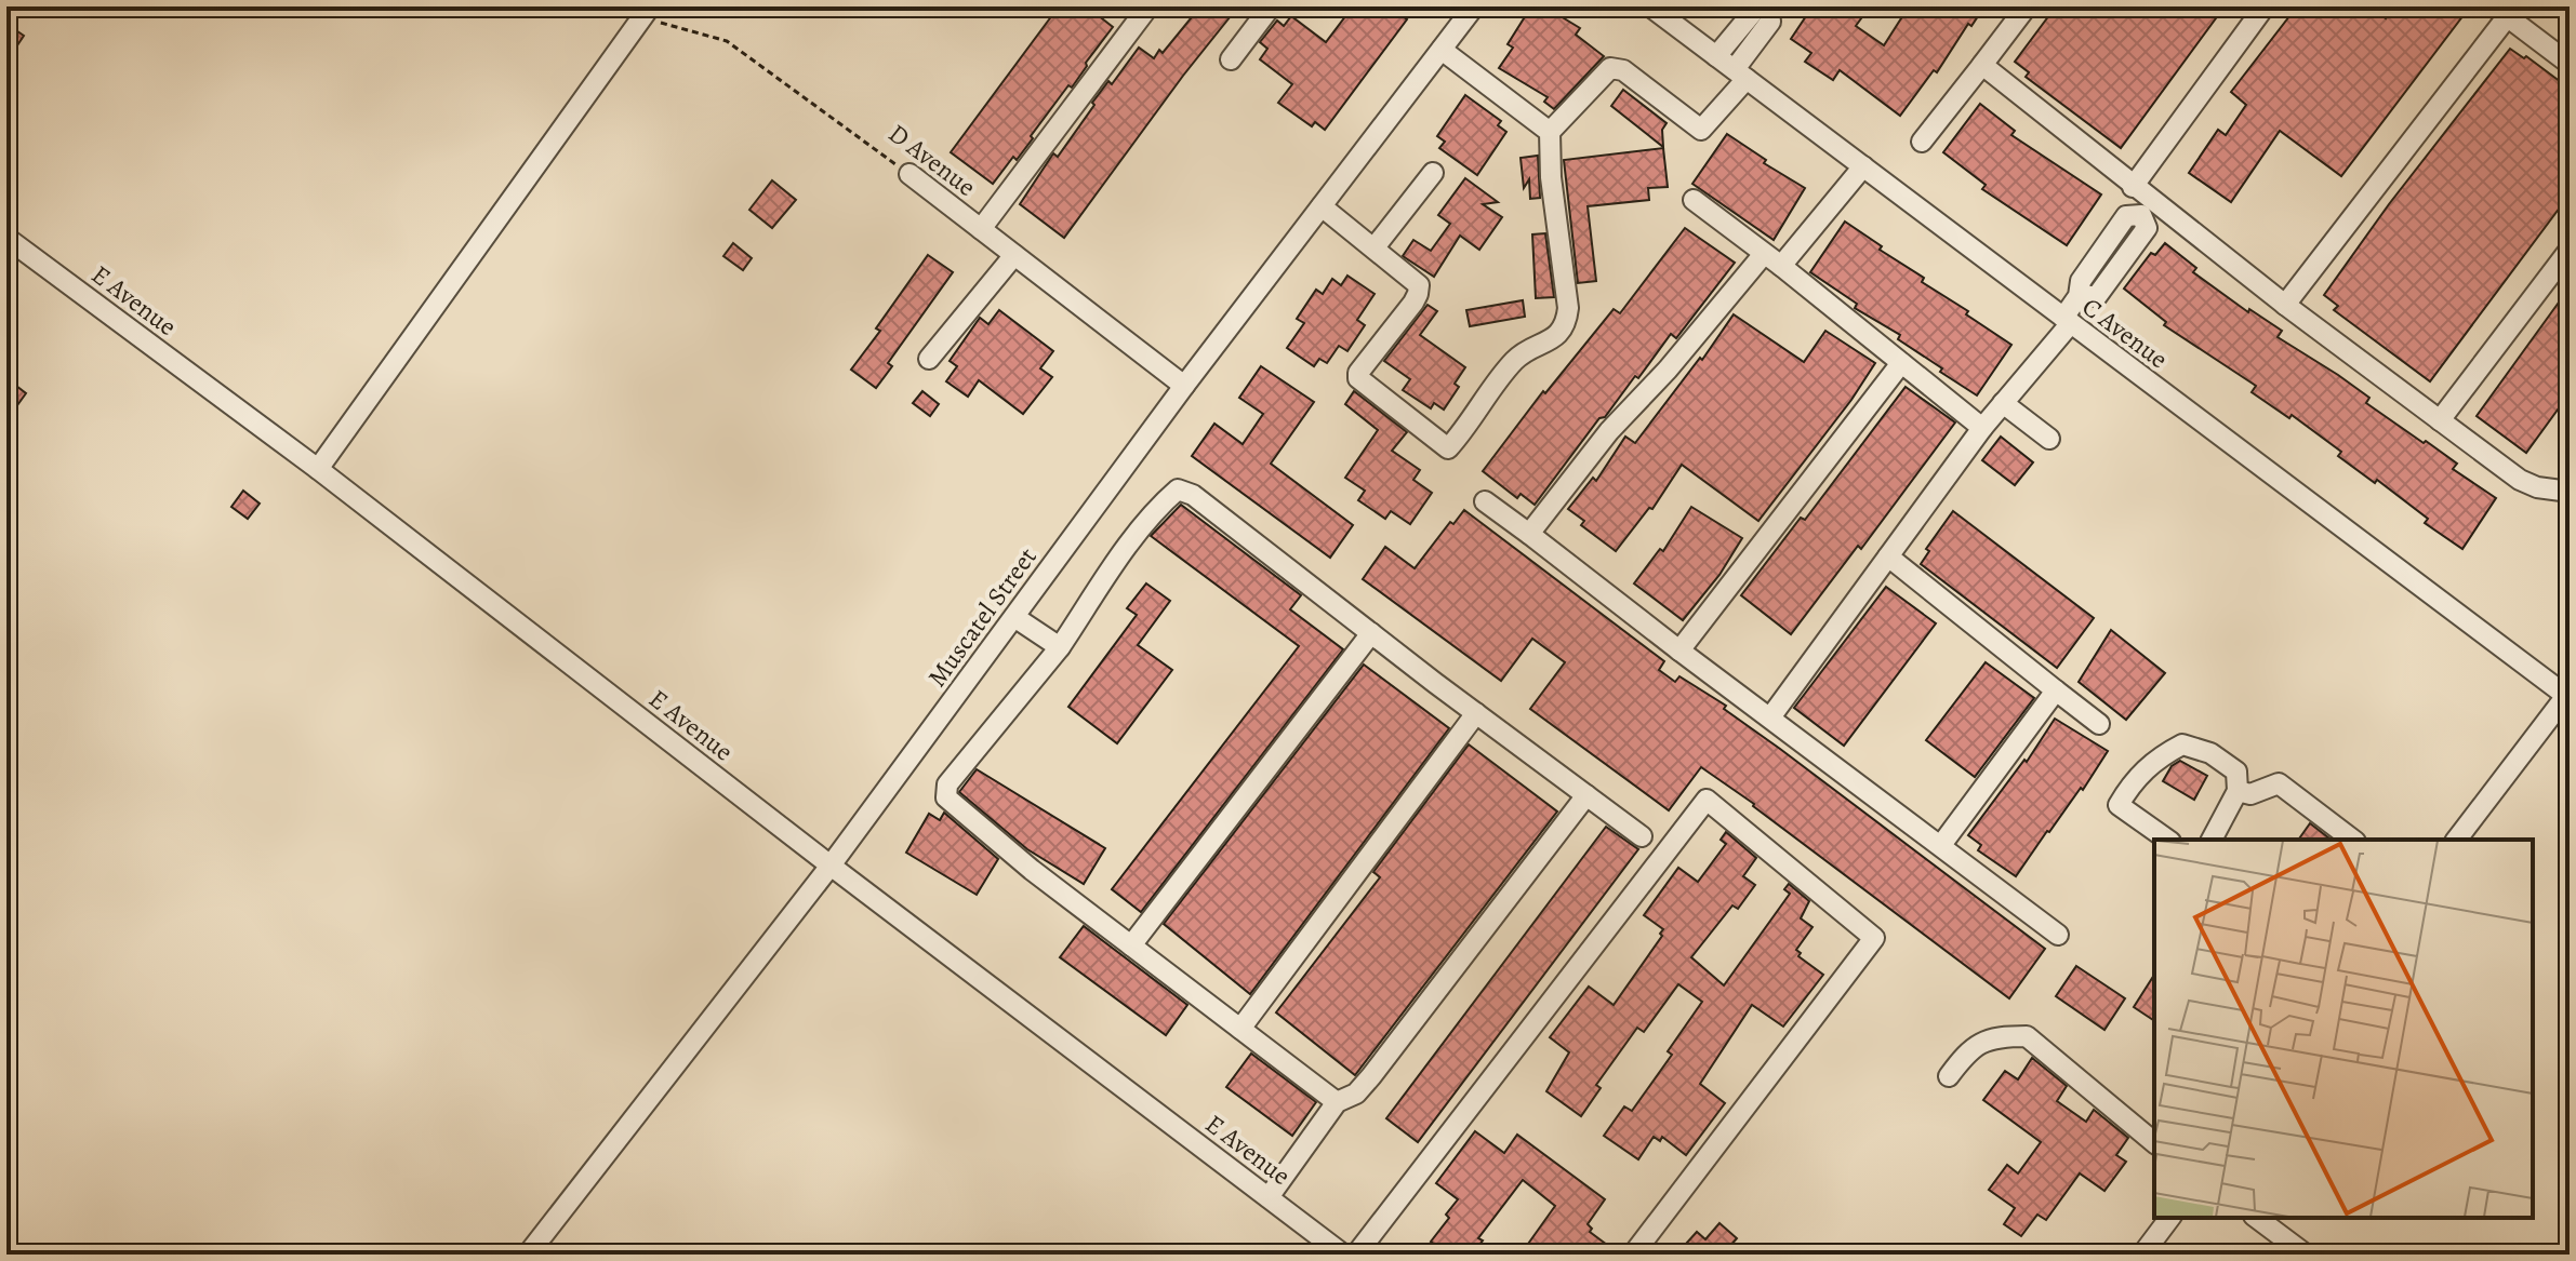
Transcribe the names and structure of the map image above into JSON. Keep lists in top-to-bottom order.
{
  "streets": {
    "street": [
      "D Avenue",
      "E Avenue",
      "C Avenue",
      "Muscatel Street"
    ]
  },
  "crossings": [
    ["D Avenue", "Muscatel Street"],
    ["E Avenue", "Muscatel Street"]
  ]
}
